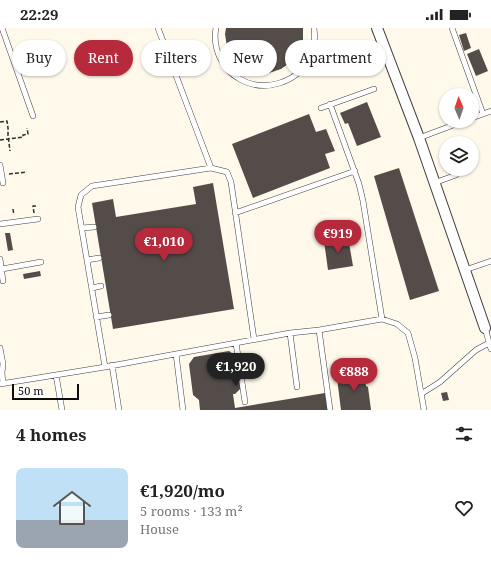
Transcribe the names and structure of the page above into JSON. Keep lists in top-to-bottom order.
{
  "scale_bar": "50 m",
  "north": "top",
  "page": {
    "status": "22:29",
    "chip": [
      "Buy",
      "Rent",
      "Filters",
      "New",
      "Apartment"
    ],
    "price": [
      "€919",
      "€1,010",
      "€1,920",
      "€888"
    ],
    "scale": "50 m",
    "heading": "4 homes",
    "list": [
      {
        "name": "€1,920/mo",
        "note": "5 rooms · 133 m² · House"
      }
    ]
  }
}
